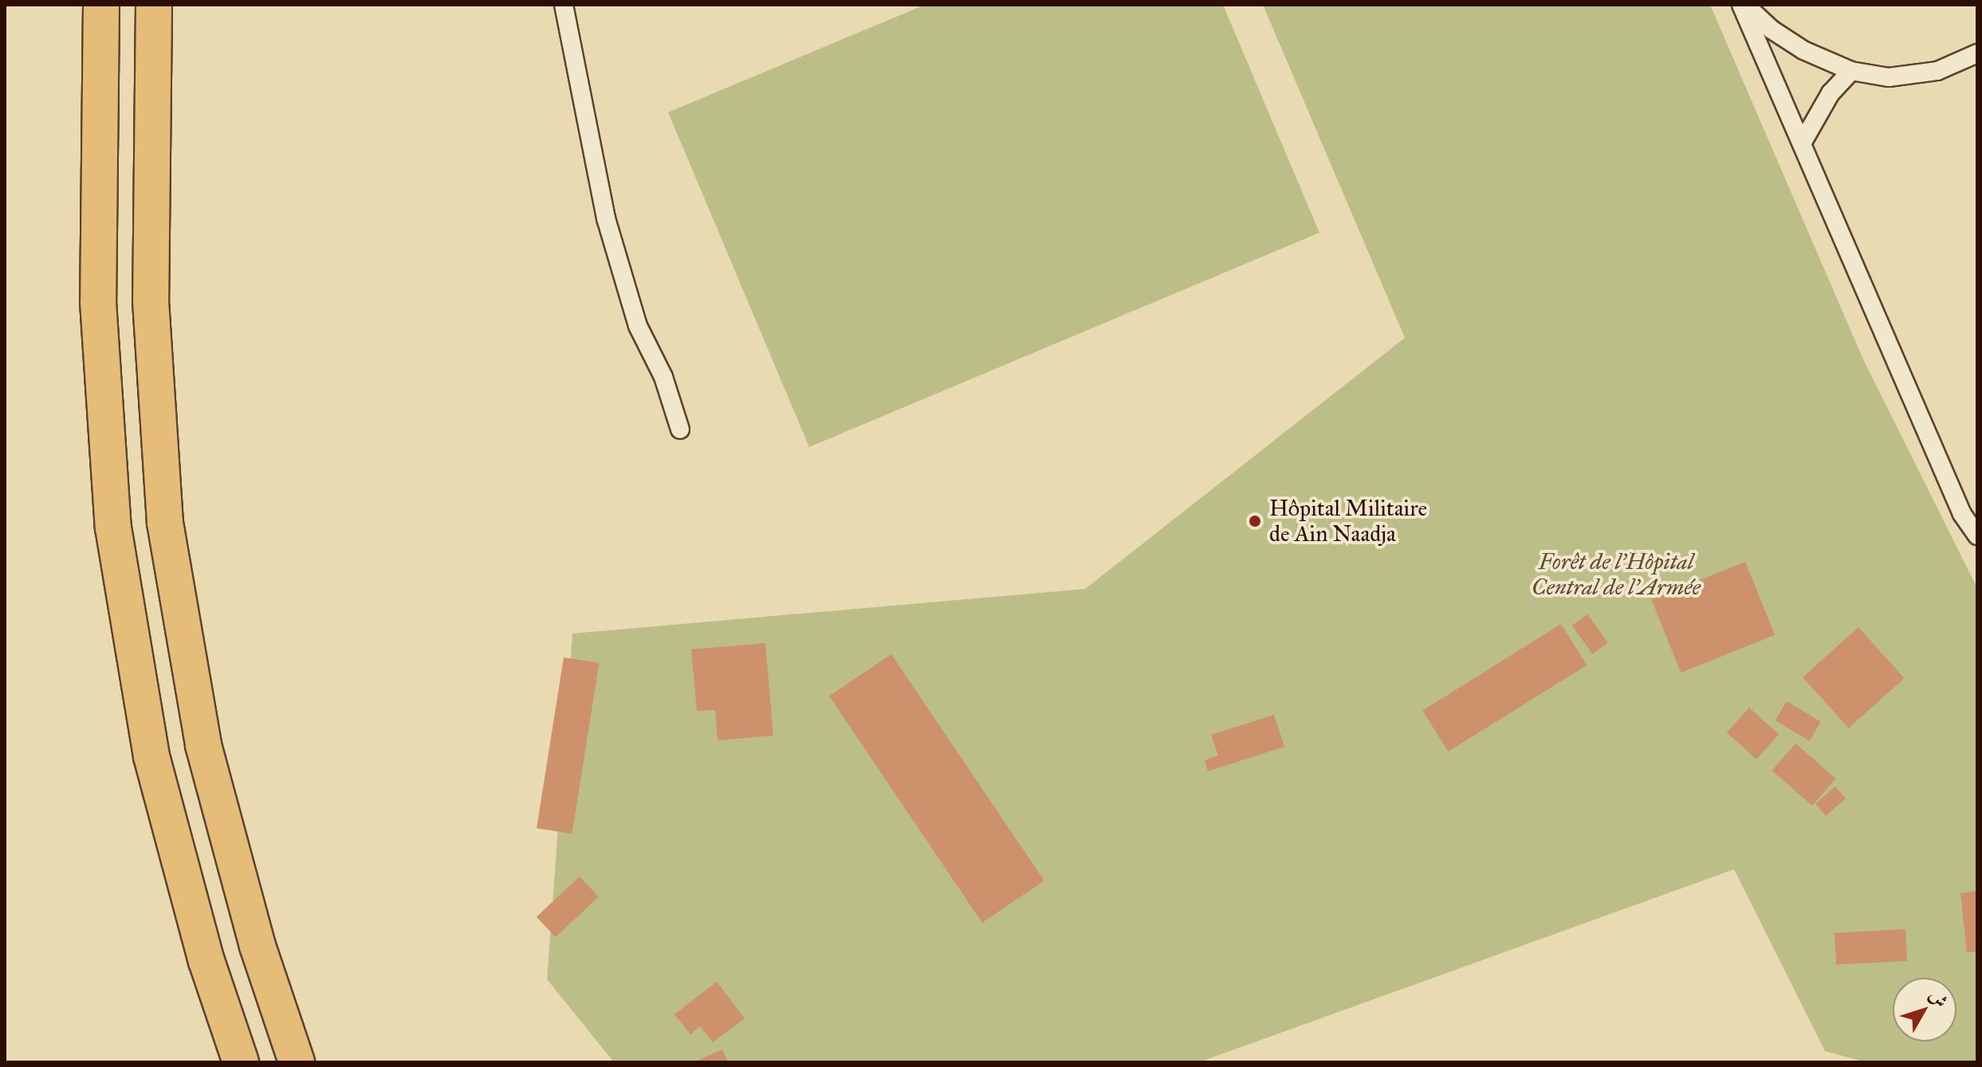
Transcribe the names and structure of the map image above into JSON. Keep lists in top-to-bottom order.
{
  "parks": ["Forêt de l'Hôpital Central de l'Armée"],
  "places": ["Hôpital Militaire de Ain Naadja"],
  "north": "top right"
}
